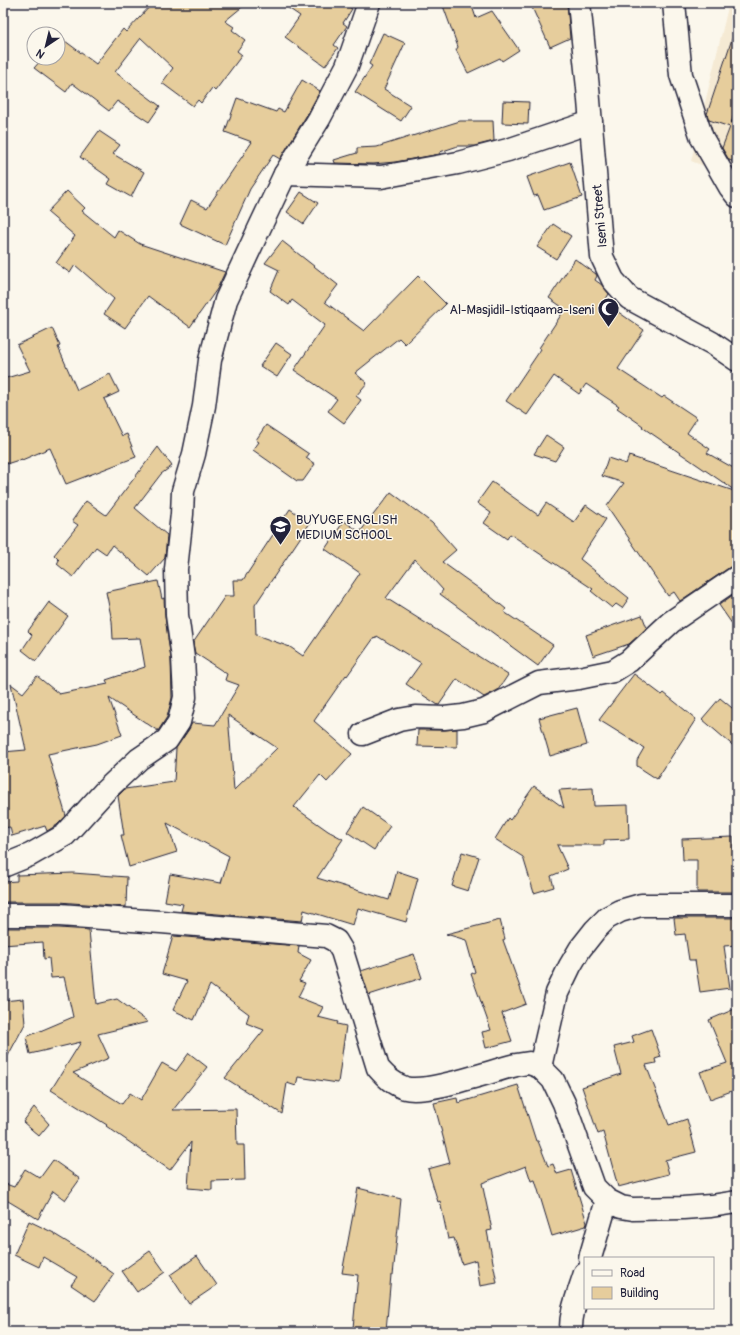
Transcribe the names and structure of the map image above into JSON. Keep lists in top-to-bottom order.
{
  "streets": {
    "street": ["Iseni Street"]
  },
  "places": {
    "mosque": ["Al-Masjidil-Istiqaama-Iseni"],
    "school or university": ["BUYUGE ENGLISH MEDIUM SCHOOL"]
  },
  "legend": ["Road", "Building"],
  "north": "bottom left"
}
